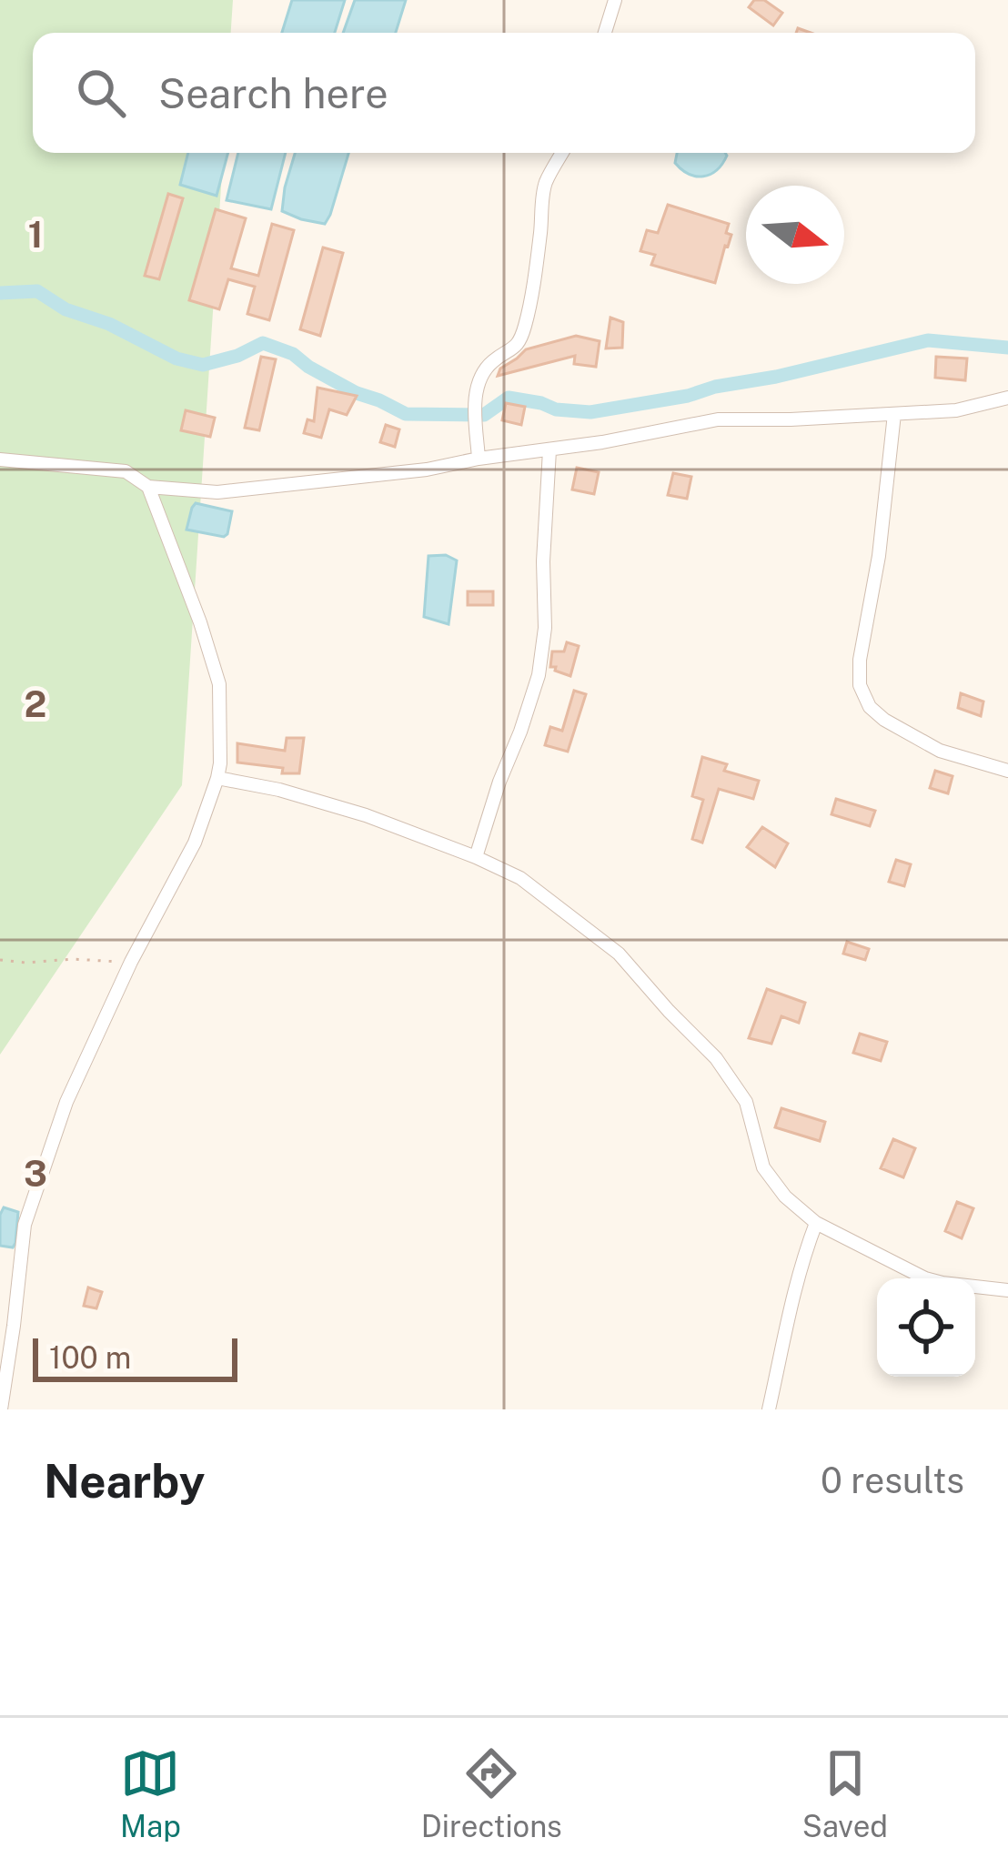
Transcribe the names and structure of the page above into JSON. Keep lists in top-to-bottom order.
{
  "scale_bar": "100 m",
  "north": "right",
  "page": {
    "search": "Search here",
    "scale": "100 m",
    "heading": ["Nearby", "0 results"],
    "nav": ["Map", "Directions", "Saved"]
  },
  "grid": {
    "rows": ["1", "2", "3"]
  }
}
